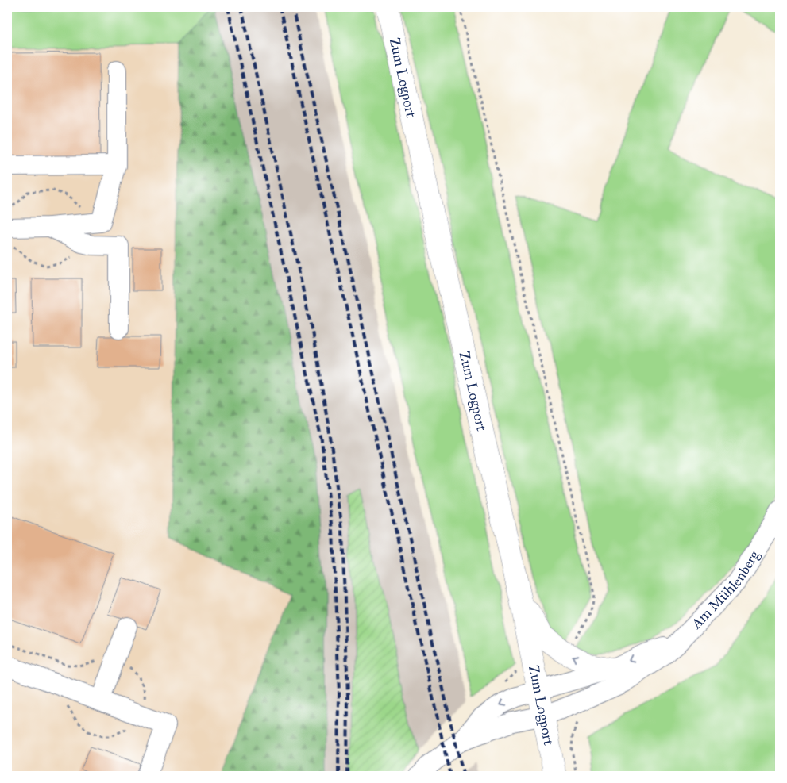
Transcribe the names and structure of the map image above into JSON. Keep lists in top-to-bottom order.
{
  "streets": {
    "main road": ["Zum Logport"],
    "street": ["Am Mühlenberg"]
  },
  "crossings": [
    ["Zum Logport", "Am Mühlenberg"]
  ]
}
